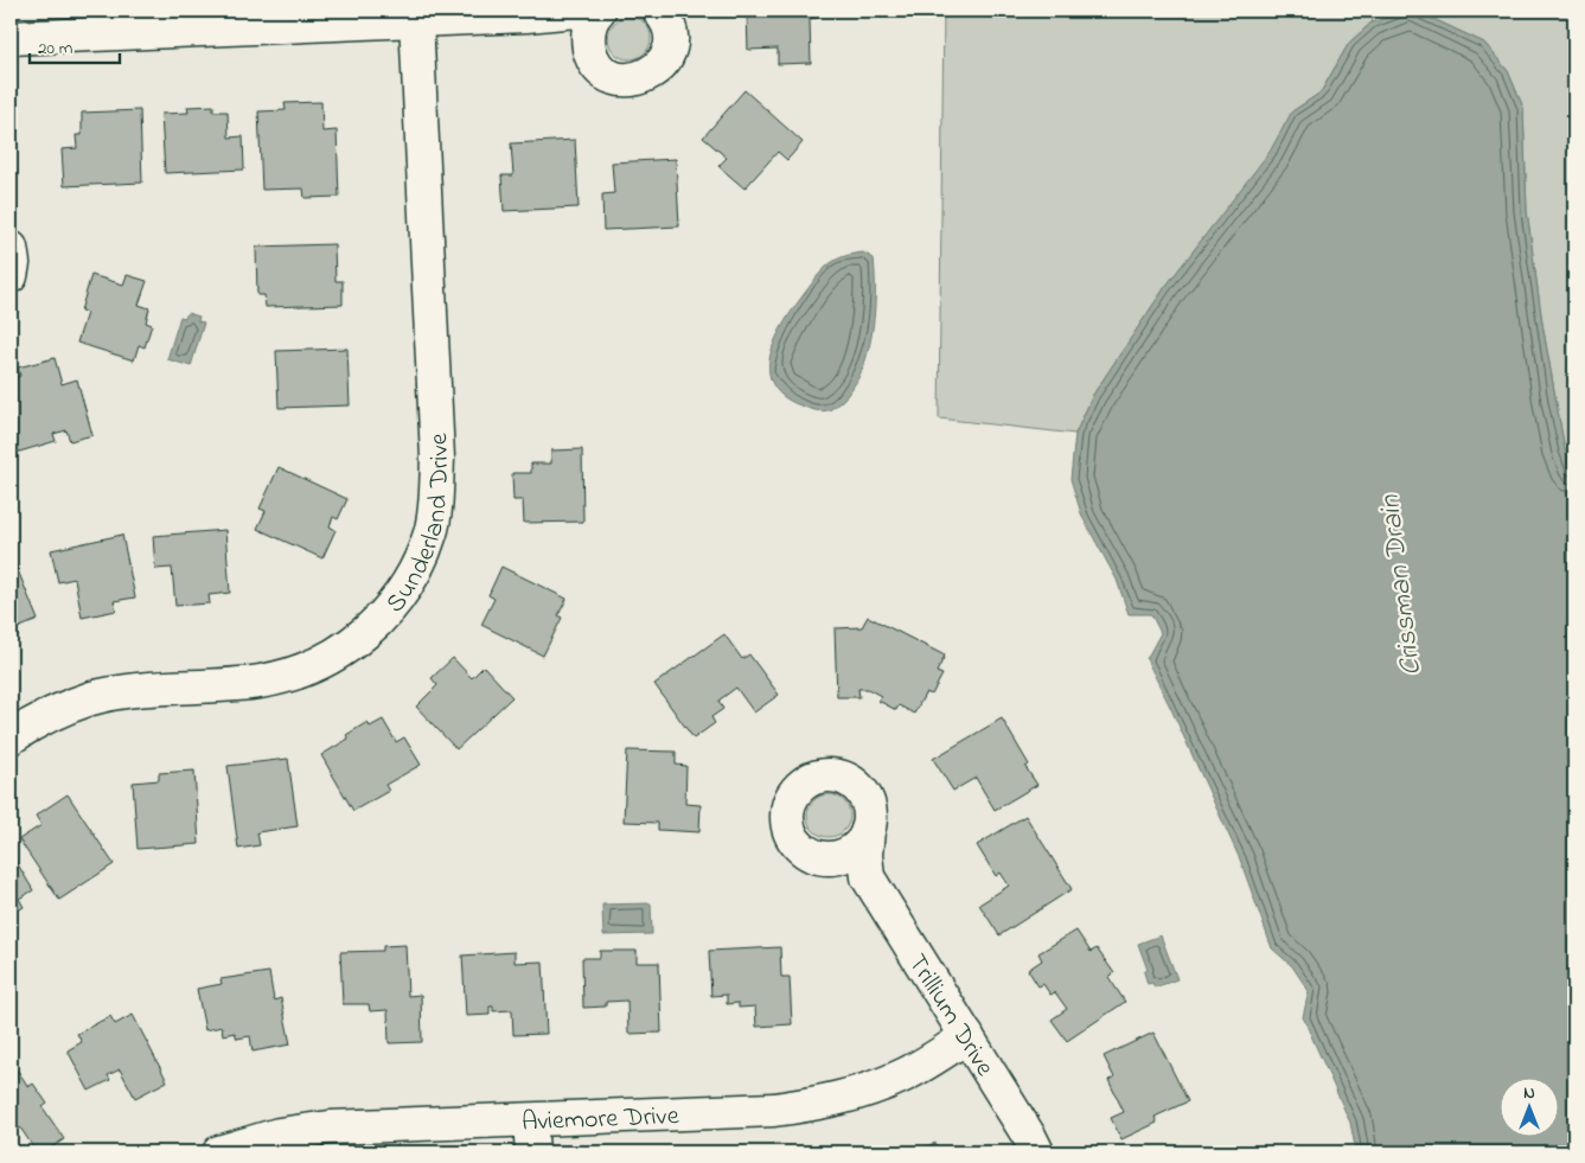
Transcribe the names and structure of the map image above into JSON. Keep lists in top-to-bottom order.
{
  "streets": {
    "street": ["Sunderland Drive", "Trillium Drive", "Aviemore Drive"]
  },
  "crossings": [
    ["Trillium Drive", "Aviemore Drive"]
  ],
  "water": ["Crissman Drain"],
  "scale_bar": "20 m",
  "north": "top"
}
